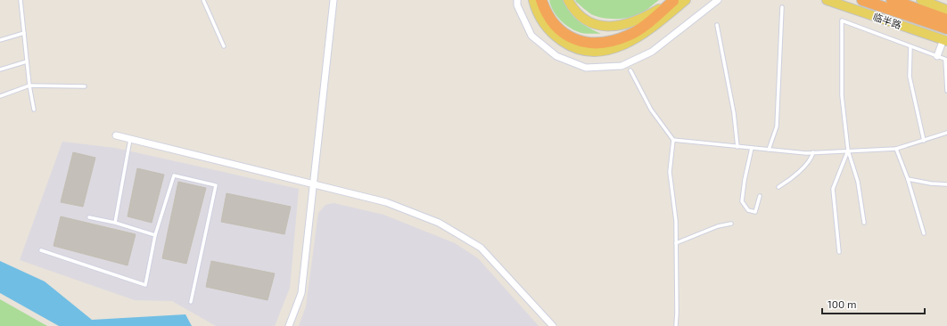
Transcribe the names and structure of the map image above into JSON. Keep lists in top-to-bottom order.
{
  "streets": {
    "main road": ["临半路"]
  },
  "scale_bar": "100 m"
}
